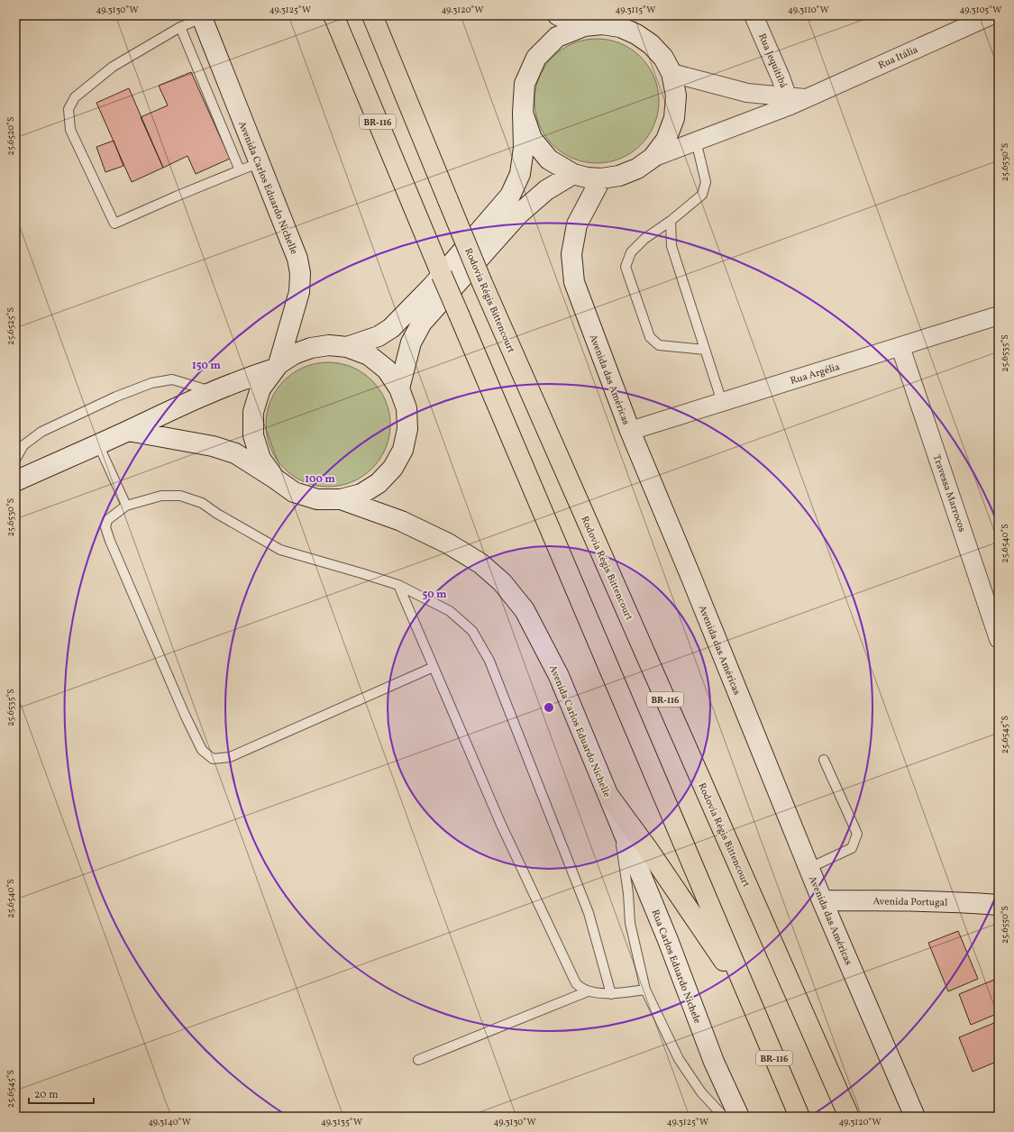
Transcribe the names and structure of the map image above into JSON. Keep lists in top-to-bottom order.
{
  "streets": {
    "highway": ["BR-116", "Rodovia Régis Bittencourt"],
    "main road": [
      "Avenida Carlos Eduardo Nichelle",
      "Avenida das Américas",
      "Avenida Portugal",
      "Rua Carlos Eduardo Nichele"
    ],
    "street": [
      "Rua Itália",
      "Rua Jequitibá",
      "Rua Argélia",
      "Travessa Marrocos"
    ]
  },
  "crossings": [
    ["Rua Itália", "Rua Jequitibá"],
    ["Avenida Carlos Eduardo Nichelle", "Rua Carlos Eduardo Nichele"],
    ["Rua Argélia", "Avenida das Américas"],
    ["Rua Argélia", "Travessa Marrocos"],
    ["Avenida das Américas", "Avenida Portugal"]
  ],
  "scale_bar": "20 m",
  "coordinates": [
    "49.3130°W",
    "49.3125°W",
    "49.3120°W",
    "49.3115°W",
    "49.3110°W",
    "49.3105°W",
    "25.6520°S",
    "25.6530°S",
    "25.6525°S",
    "25.6535°S",
    "25.6540°S",
    "25.6545°S",
    "25.6550°S",
    "49.3140°W",
    "49.3135°W"
  ],
  "rings": ["150 m", "100 m", "50 m"]
}
